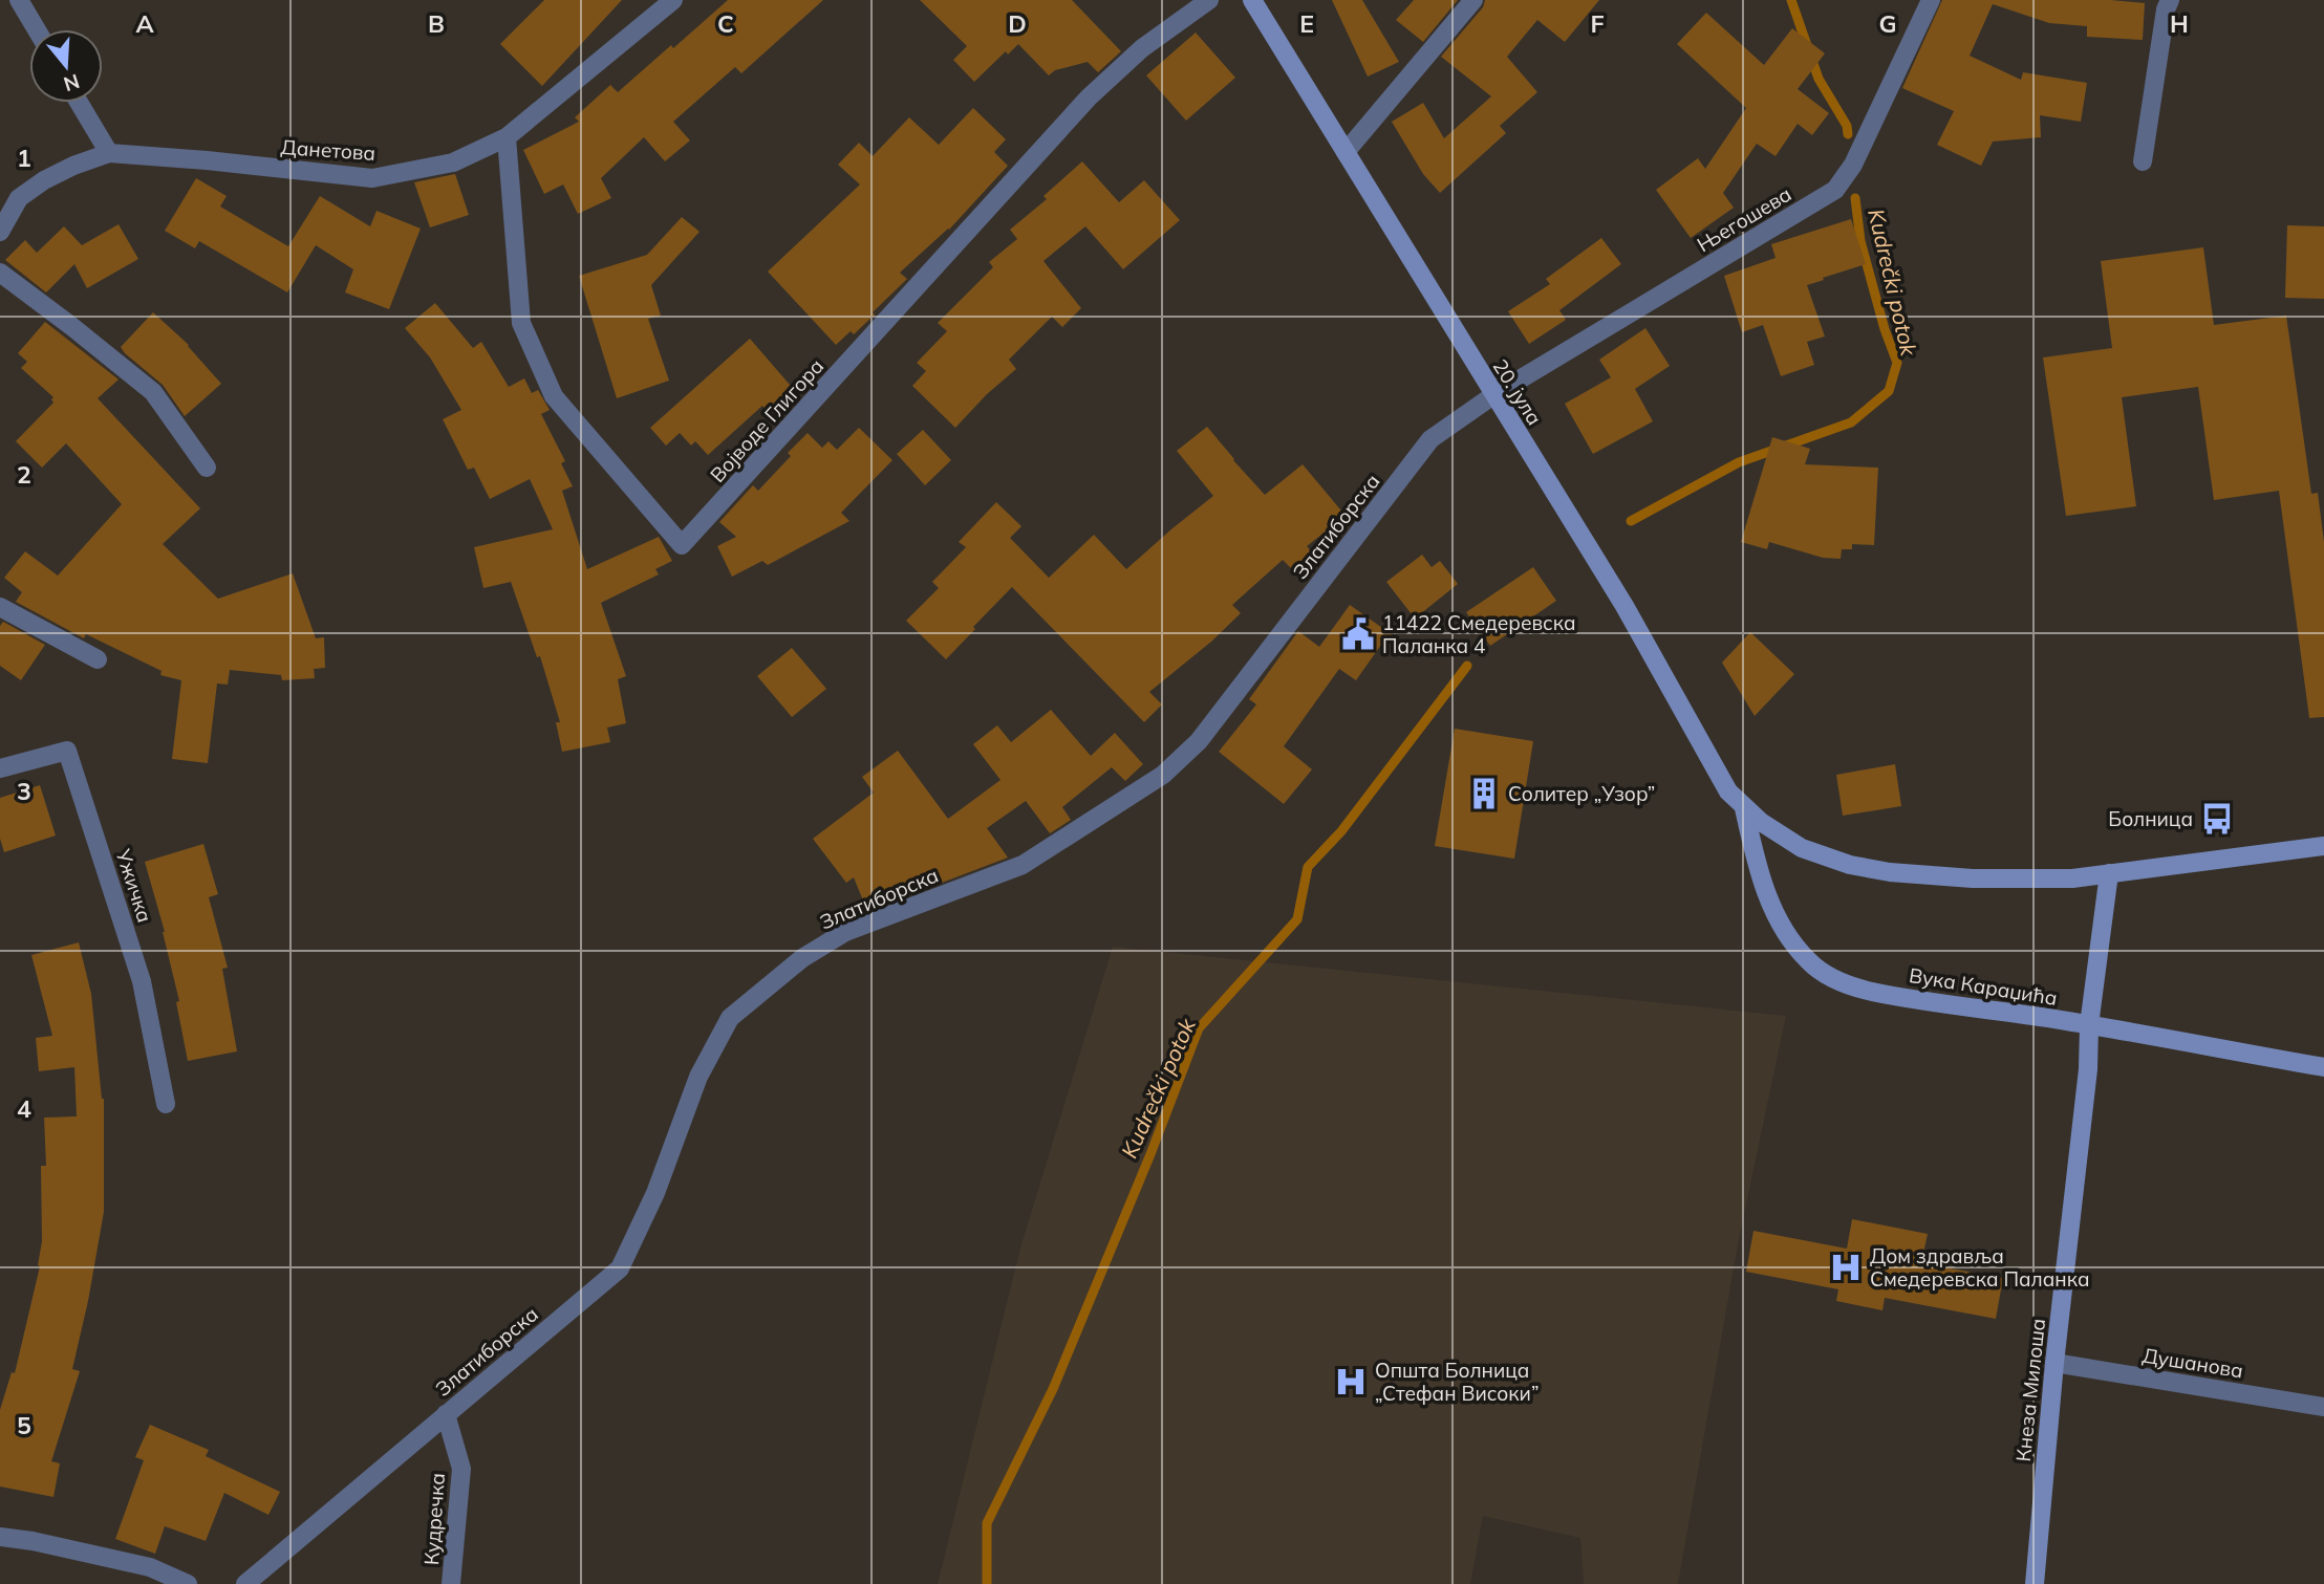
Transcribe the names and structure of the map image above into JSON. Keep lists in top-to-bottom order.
{
  "streets": {
    "main road": ["20. јула", "Вука Караџића", "Кнеза Милоша"],
    "street": [
      "Данетова",
      "Његошева",
      "Војводе Глигора",
      "Златиборска",
      "Ужичка",
      "Душанова",
      "Кудречка"
    ]
  },
  "crossings": [
    ["Данетова", "Војводе Глигора"],
    ["Његошева", "20. јула"],
    ["Његошева", "Златиборска"],
    ["20. јула", "Златиборска"],
    ["20. јула", "Вука Караџића"],
    ["Златиборска", "Кудречка"],
    ["Вука Караџића", "Кнеза Милоша"],
    ["Душанова", "Кнеза Милоша"]
  ],
  "water": ["Kudrečki potok"],
  "places": {
    "public building": ["11422 Смедеревска Паланка 4"],
    "building": ["Солитер „Узор”"],
    "bus stop": ["Болница"],
    "hospital": ["Дом здравља Смедеревска Паланка", "Општа Болница „Стефан Високи”"]
  },
  "north": "bottom",
  "grid": {
    "columns": [
      "A",
      "B",
      "C",
      "D",
      "E",
      "F",
      "G",
      "H"
    ],
    "rows": [
      "1",
      "2",
      "3",
      "4",
      "5"
    ]
  }
}
